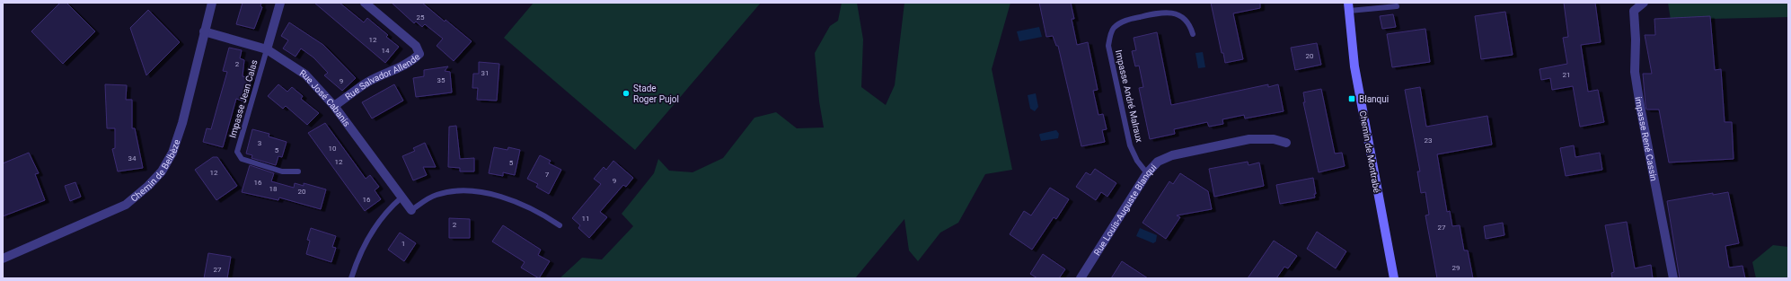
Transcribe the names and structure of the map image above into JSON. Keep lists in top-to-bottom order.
{
  "streets": {
    "street": [
      "Rue Salvador Allende",
      "Rue José Cabanis",
      "impasse René Cassin",
      "Chemin de Montrabé",
      "Chemin de Belbèze",
      "Rue Louis-Auguste Blanqui"
    ],
    "lane": ["Impasse André Malraux", "Impasse Jean Calas"]
  },
  "crossings": [
    ["Rue Salvador Allende", "Rue José Cabanis"],
    ["Impasse André Malraux", "Rue Louis-Auguste Blanqui"],
    ["Impasse Jean Calas", "Rue José Cabanis"],
    ["Rue José Cabanis", "Chemin de Belbèze"]
  ],
  "places": {
    "other": ["Stade Roger Pujol"],
    "transit": ["Blanqui"]
  },
  "house_numbers": [
    "25",
    "12",
    "14",
    "20",
    "2",
    "31",
    "21",
    "35",
    "9",
    "23",
    "3",
    "10",
    "5",
    "34",
    "12",
    "5",
    "12",
    "7",
    "9",
    "16",
    "18",
    "20",
    "16",
    "11",
    "2",
    "27",
    "1",
    "29",
    "27"
  ]
}
